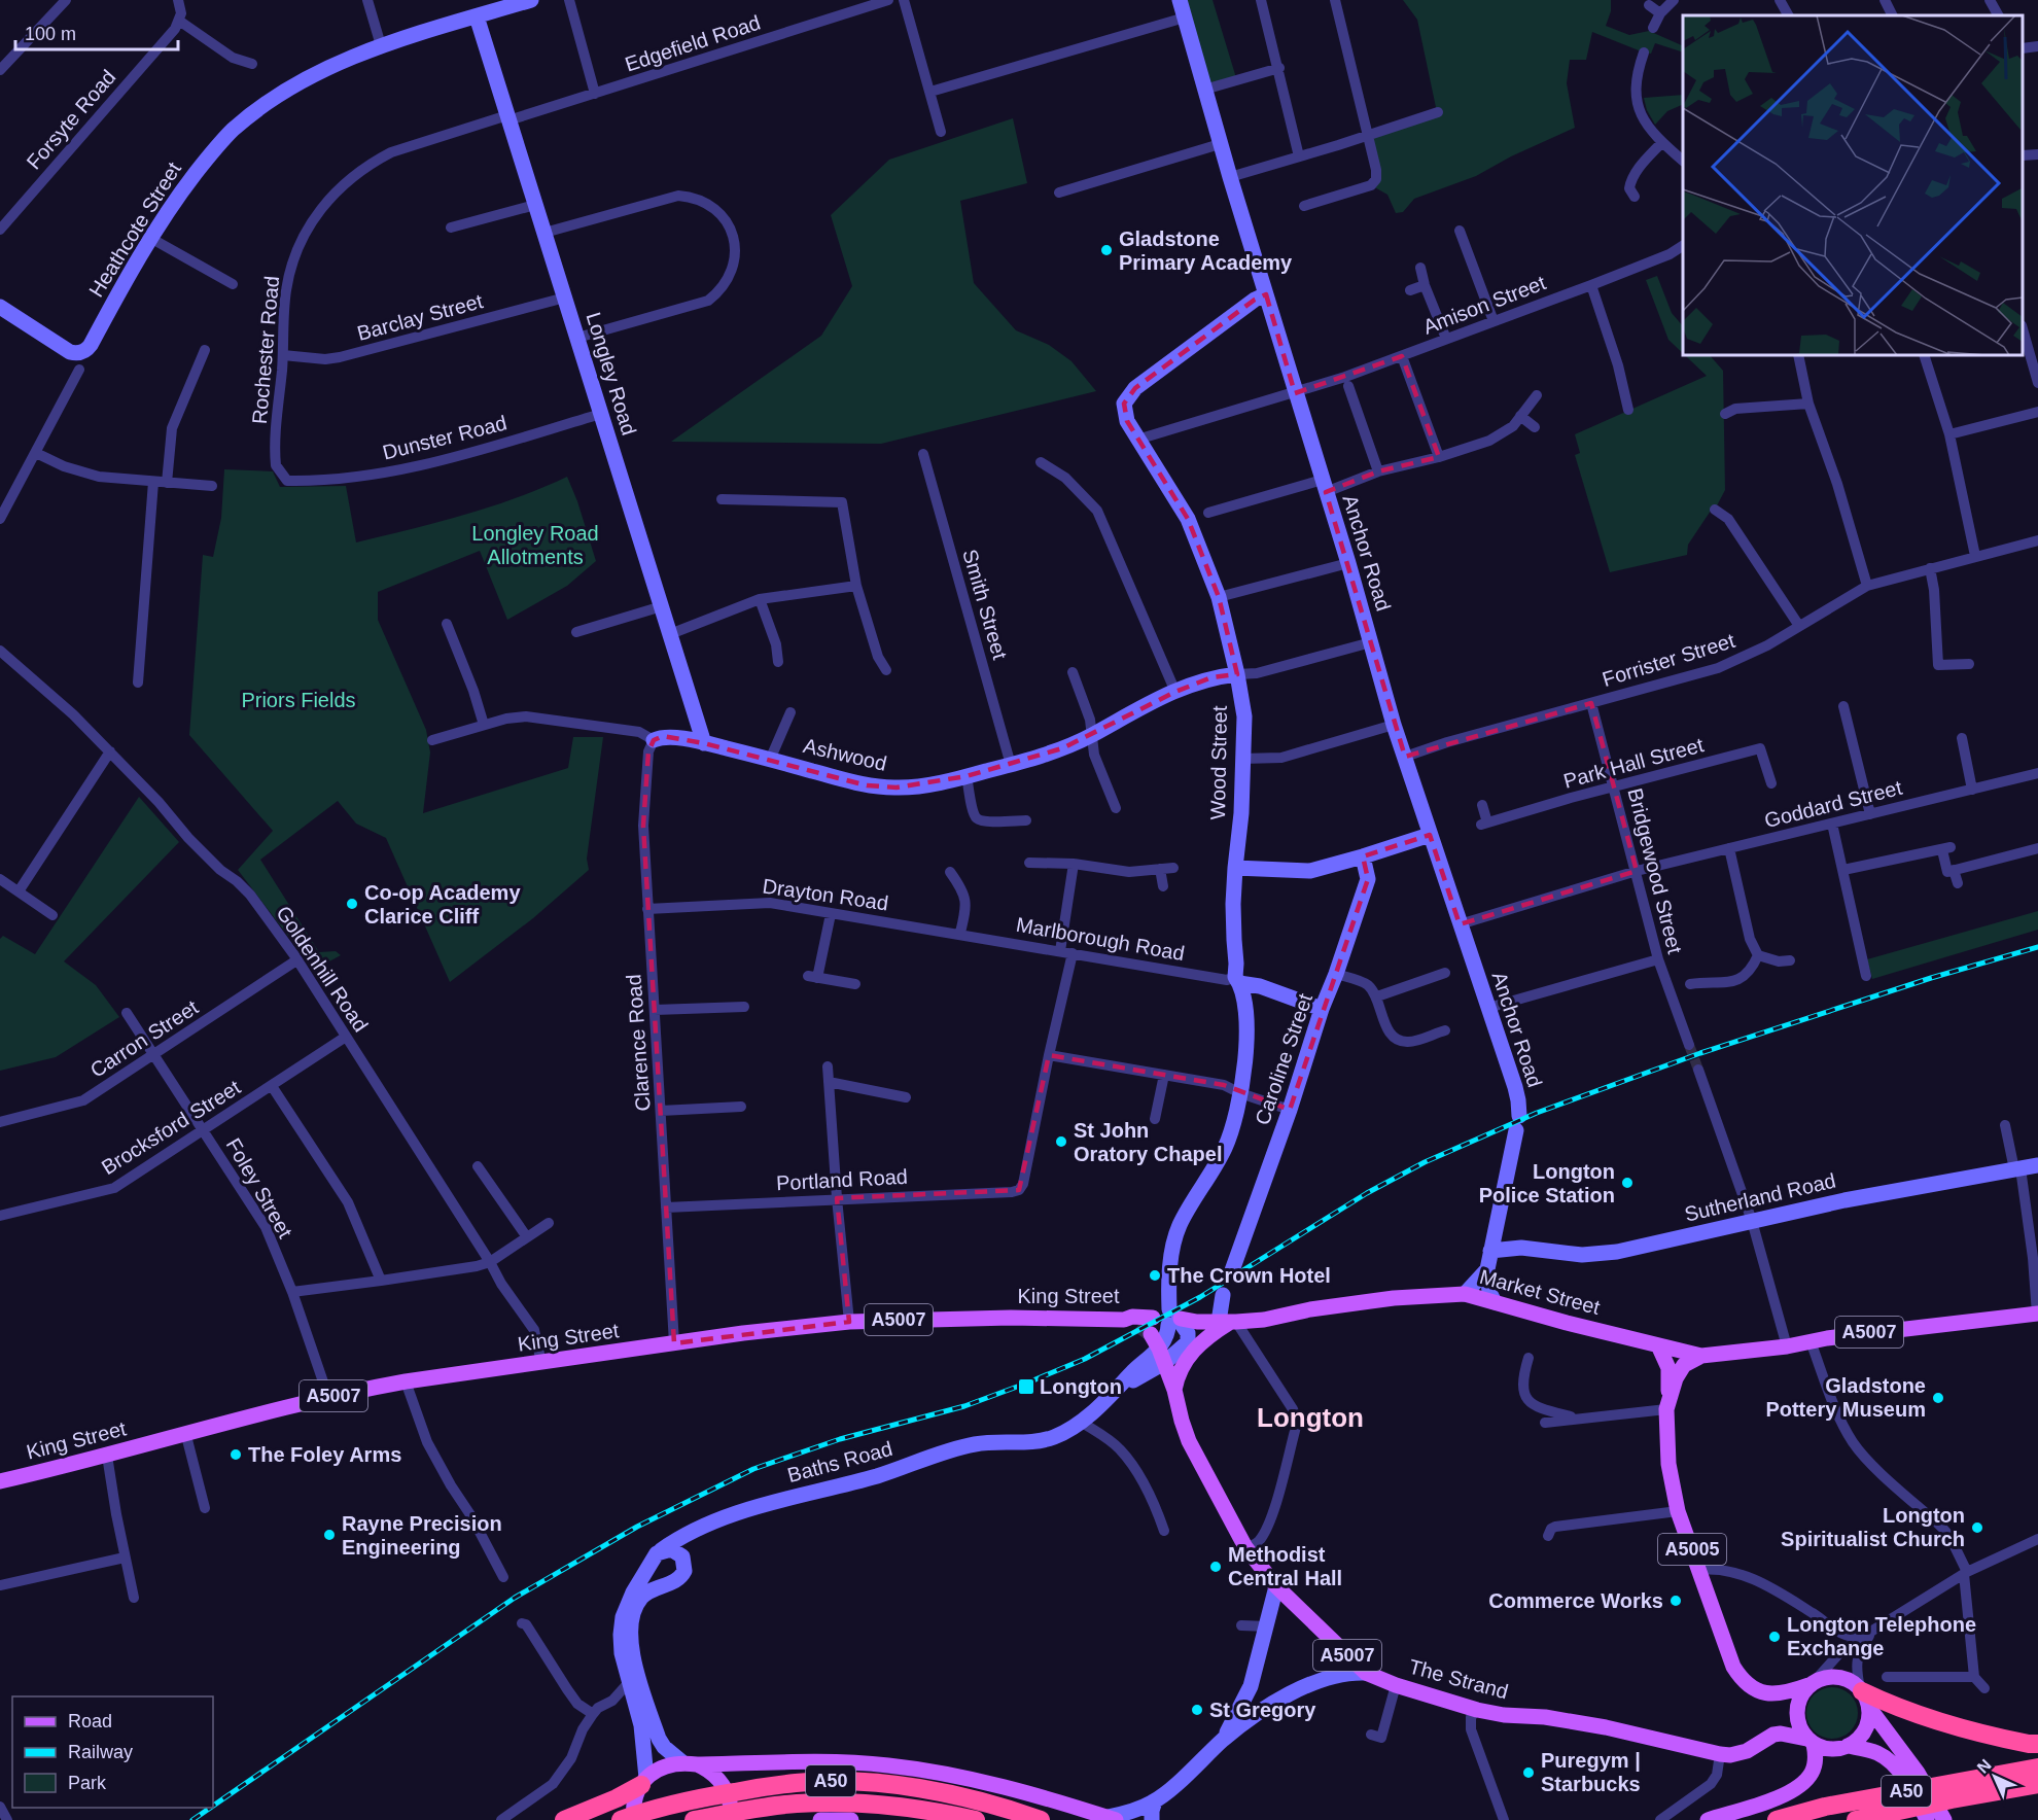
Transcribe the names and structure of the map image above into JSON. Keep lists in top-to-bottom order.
{
  "streets": {
    "highway": ["A50"],
    "main road": [
      "Market Street",
      "King Street",
      "A5007",
      "A5005",
      "The Strand"
    ],
    "street": [
      "Edgefield Road",
      "Forsyte Road",
      "Heathcote Street",
      "Amison Street",
      "Barclay Street",
      "Rochester Road",
      "Longley Road",
      "Dunster Road",
      "Anchor Road",
      "Smith Street",
      "Forrister Street",
      "Ashwood",
      "Wood Street",
      "Park Hall Street",
      "Goddard Street",
      "Bridgewood Street",
      "Drayton Road",
      "Marlborough Road",
      "Goldenhill Road",
      "Carron Street",
      "Clarence Road",
      "Caroline Street",
      "Brocksford Street",
      "Portland Road",
      "Foley Street",
      "Sutherland Road",
      "Baths Road"
    ]
  },
  "crossings": [
    ["Edgefield Road", "Rochester Road"],
    ["Edgefield Road", "Longley Road"],
    ["Heathcote Street", "Longley Road"],
    ["Amison Street", "Anchor Road"],
    ["Amison Street", "Wood Street"],
    ["Barclay Street", "Rochester Road"],
    ["Barclay Street", "Longley Road"],
    ["Rochester Road", "Longley Road"],
    ["Rochester Road", "Dunster Road"],
    ["Longley Road", "Dunster Road"],
    ["Longley Road", "Ashwood"],
    ["Anchor Road", "Forrister Street"],
    ["Anchor Road", "Wood Street"],
    ["Anchor Road", "Goddard Street"],
    ["Anchor Road", "Sutherland Road"],
    ["Anchor Road", "Market Street"],
    ["Smith Street", "Ashwood"],
    ["Forrister Street", "Bridgewood Street"],
    ["Ashwood", "Wood Street"],
    ["Ashwood", "Clarence Road"],
    ["Wood Street", "Marlborough Road"],
    ["Wood Street", "A5007"],
    ["Wood Street", "Baths Road"],
    ["Park Hall Street", "Bridgewood Street"],
    ["Goddard Street", "Bridgewood Street"],
    ["Drayton Road", "Marlborough Road"],
    ["Drayton Road", "Clarence Road"],
    ["Goldenhill Road", "Carron Street"],
    ["Goldenhill Road", "Brocksford Street"],
    ["Goldenhill Road", "King Street"],
    ["Carron Street", "Foley Street"],
    ["Clarence Road", "Portland Road"],
    ["Clarence Road", "King Street"],
    ["Brocksford Street", "Foley Street"],
    ["Foley Street", "King Street"],
    ["Market Street", "A5007"],
    ["Market Street", "A5005"],
    ["King Street", "A5007"],
    ["King Street", "Baths Road"],
    ["A5007", "Baths Road"],
    ["A5007", "A5005"],
    ["A5007", "The Strand"],
    ["A5005", "The Strand"]
  ],
  "districts": ["Longton"],
  "parks": ["Longley Road Allotments", "Priors Fields"],
  "places": {
    "other": [
      "Gladstone Primary Academy",
      "Co-op Academy Clarice Cliff",
      "St John Oratory Chapel",
      "Longton Police Station",
      "The Crown Hotel",
      "Gladstone Pottery Museum",
      "The Foley Arms",
      "Longton Spiritualist Church",
      "Rayne Precision Engineering",
      "Methodist Central Hall",
      "Commerce Works",
      "Longton Telephone Exchange",
      "St Gregory",
      "Puregym | Starbucks"
    ],
    "transit": ["Longton"]
  },
  "legend": ["Road", "Railway", "Park"],
  "scale_bar": "100 m",
  "north": "top left"
}
